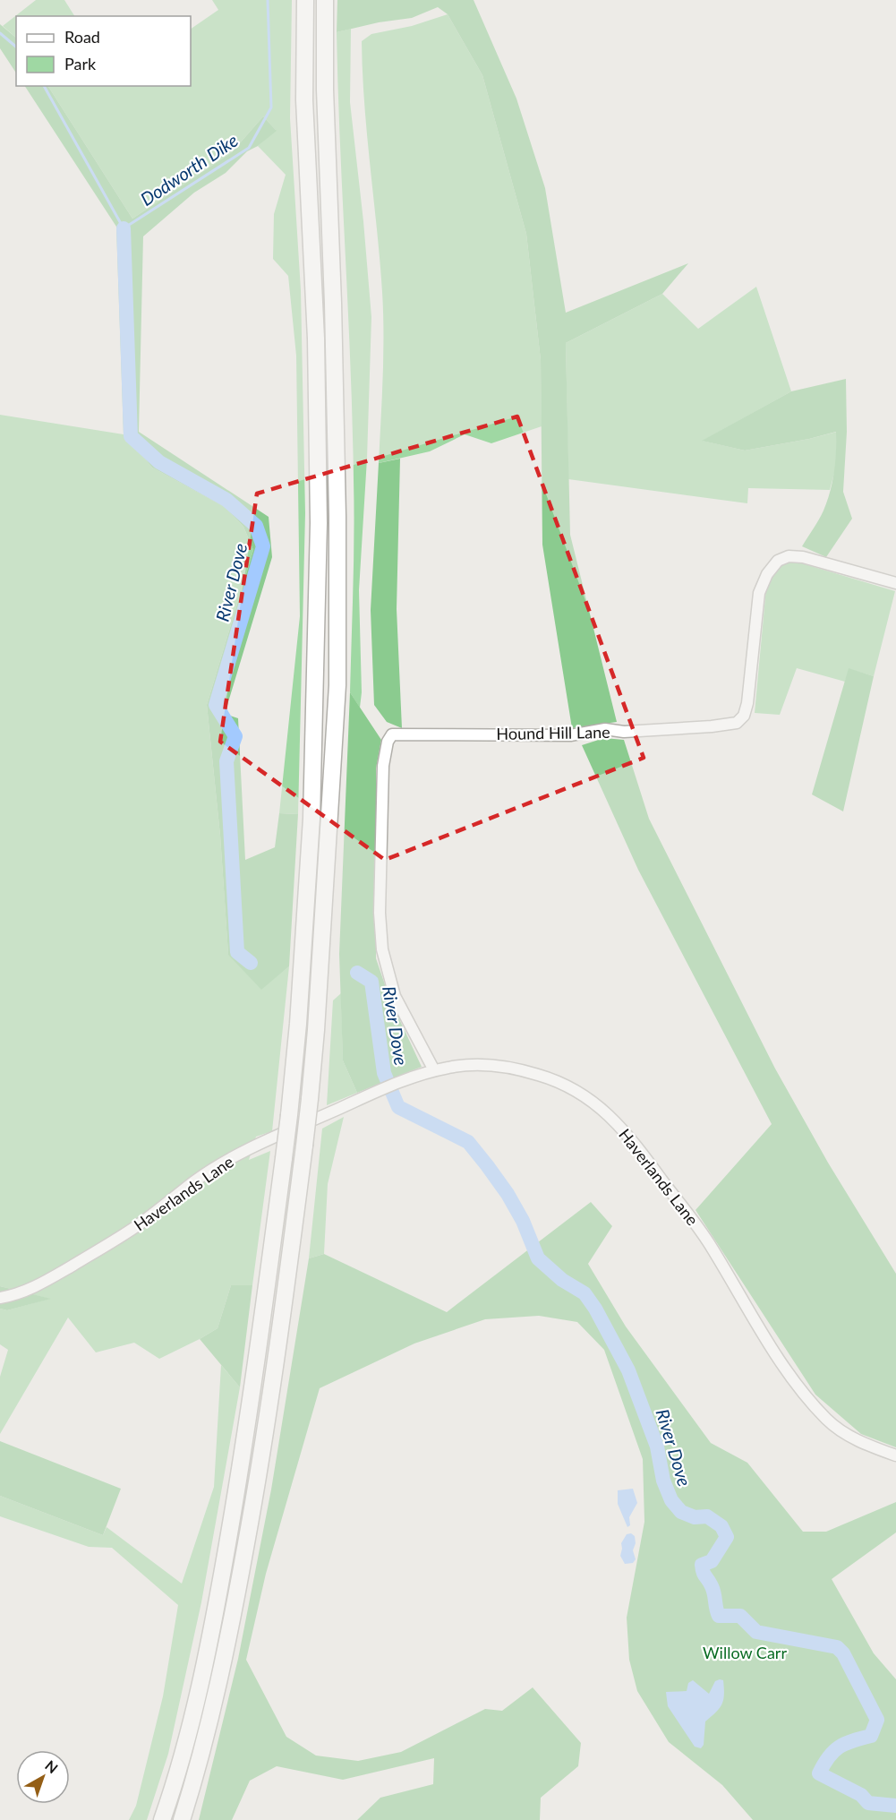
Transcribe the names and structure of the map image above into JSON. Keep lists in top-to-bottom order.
{
  "streets": {
    "street": ["Hound Hill Lane", "Haverlands Lane"]
  },
  "crossings": [
    ["Hound Hill Lane", "Haverlands Lane"]
  ],
  "water": ["Dodworth Dike", "River Dove"],
  "parks": ["Willow Carr"],
  "legend": ["Road", "Park"],
  "north": "top right"
}
